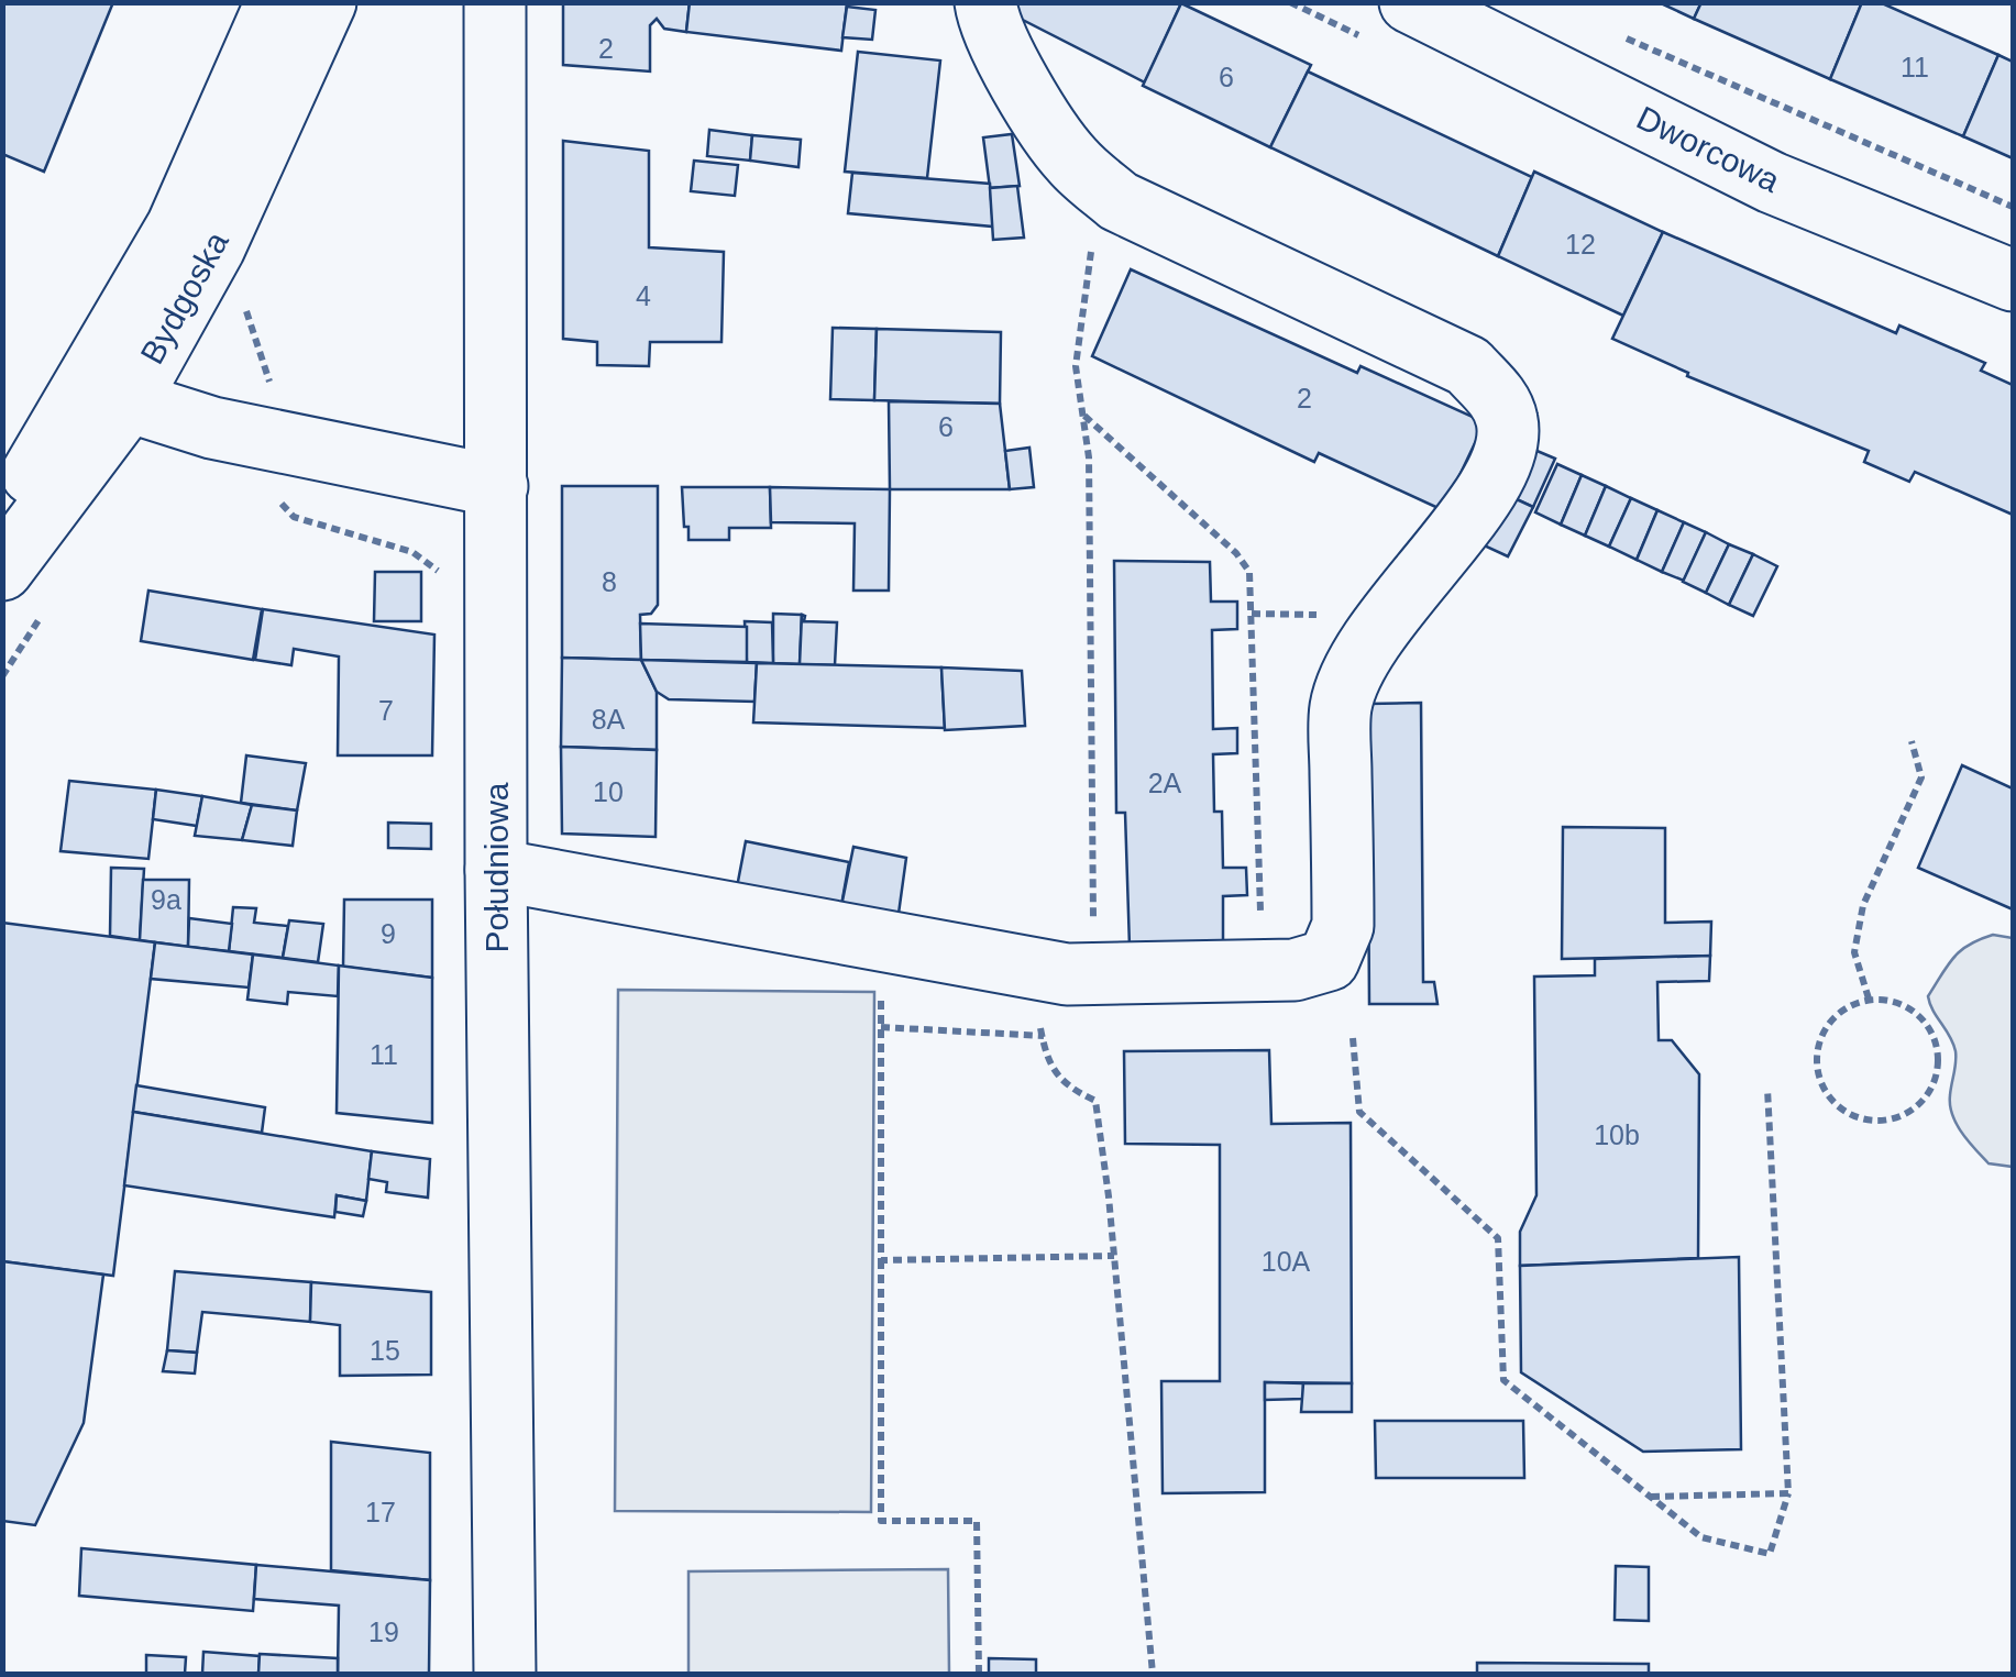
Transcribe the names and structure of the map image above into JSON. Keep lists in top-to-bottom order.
{
  "streets": {
    "street": ["Dworcowa", "Bydgoska", "Południowa"]
  },
  "house_numbers": [
    "2",
    "11",
    "6",
    "12",
    "4",
    "2",
    "6",
    "8",
    "7",
    "8A",
    "2A",
    "10",
    "9a",
    "9",
    "11",
    "10b",
    "10A",
    "15",
    "17",
    "19"
  ]
}
